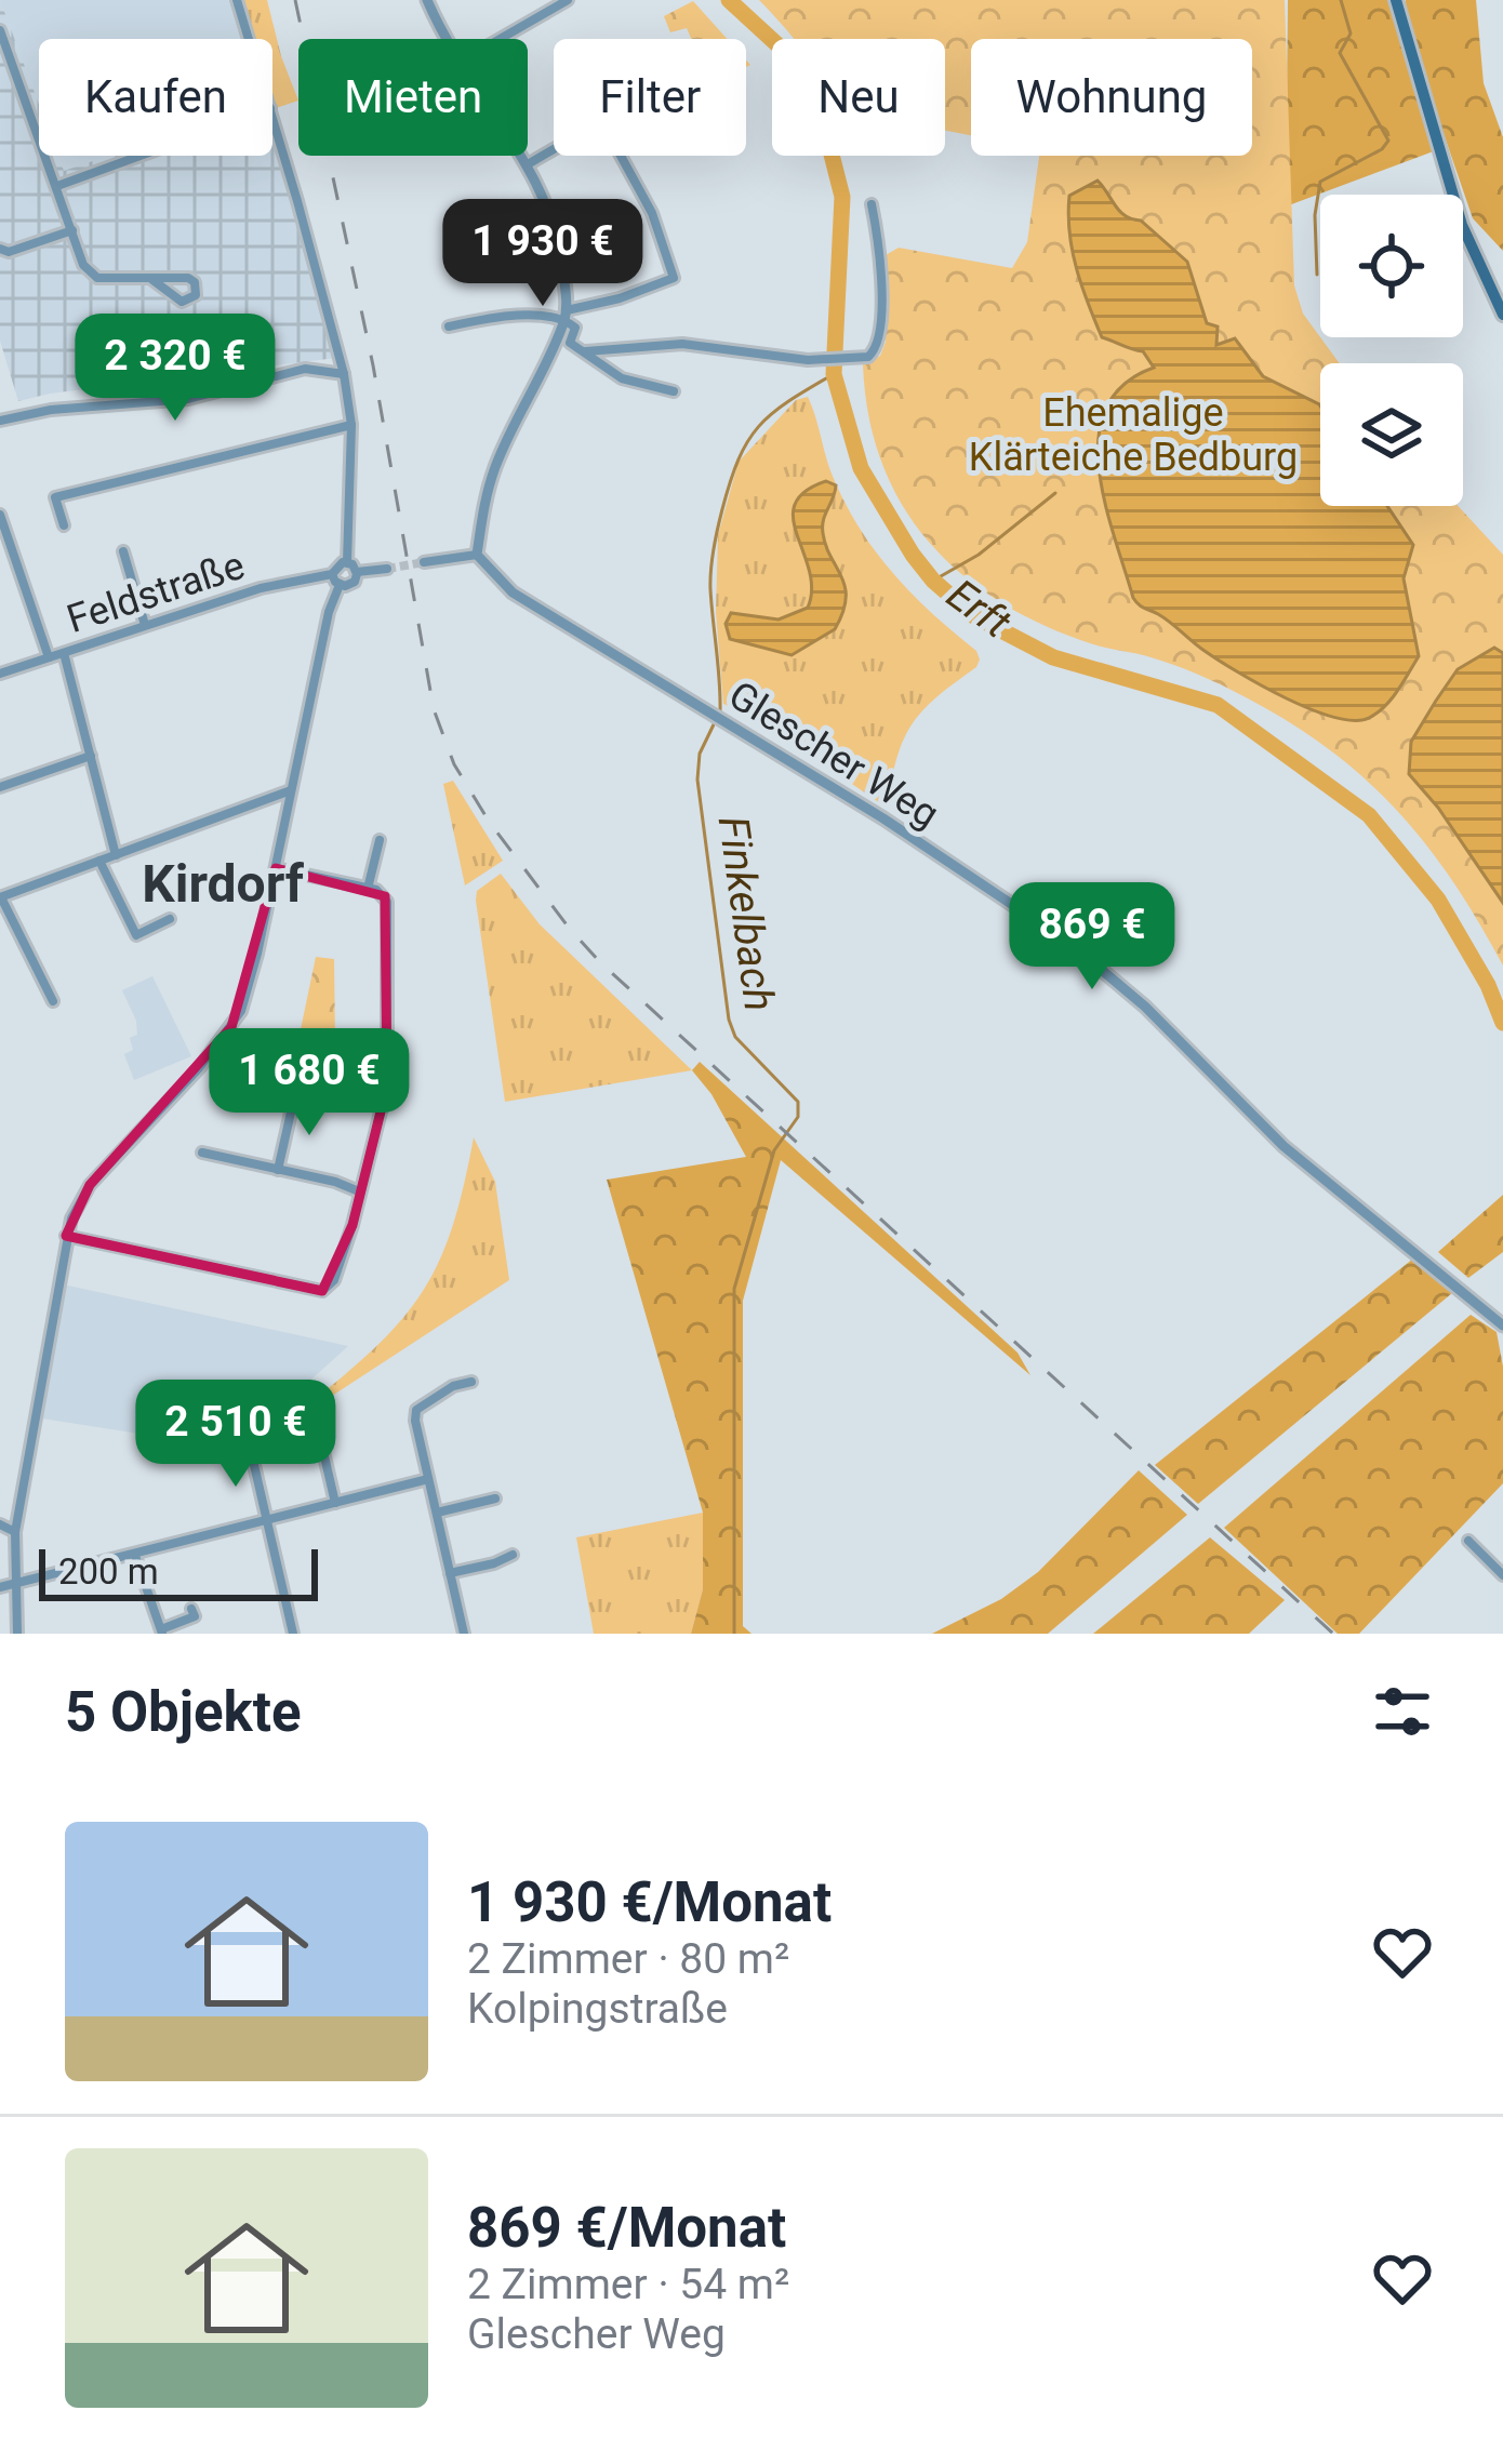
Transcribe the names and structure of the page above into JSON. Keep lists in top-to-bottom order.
{
  "streets": {
    "street": ["Feldstraße", "Glescher Weg"]
  },
  "districts": ["Kirdorf"],
  "water": ["Erft", "Finkelbach"],
  "parks": ["Ehemalige Klärteiche Bedburg"],
  "scale_bar": "200 m",
  "page": {
    "chip": [
      "Kaufen",
      "Mieten",
      "Filter",
      "Neu",
      "Wohnung"
    ],
    "price": [
      "1 930 €",
      "2 320 €",
      "869 €",
      "1 680 €",
      "2 510 €"
    ],
    "scale": "200 m",
    "heading": "5 Objekte",
    "list": [
      {
        "name": "1 930 €/Monat",
        "note": "2 Zimmer · 80 m² · Kolpingstraße"
      },
      {
        "name": "869 €/Monat",
        "note": "2 Zimmer · 54 m² · Glescher Weg"
      }
    ]
  }
}
